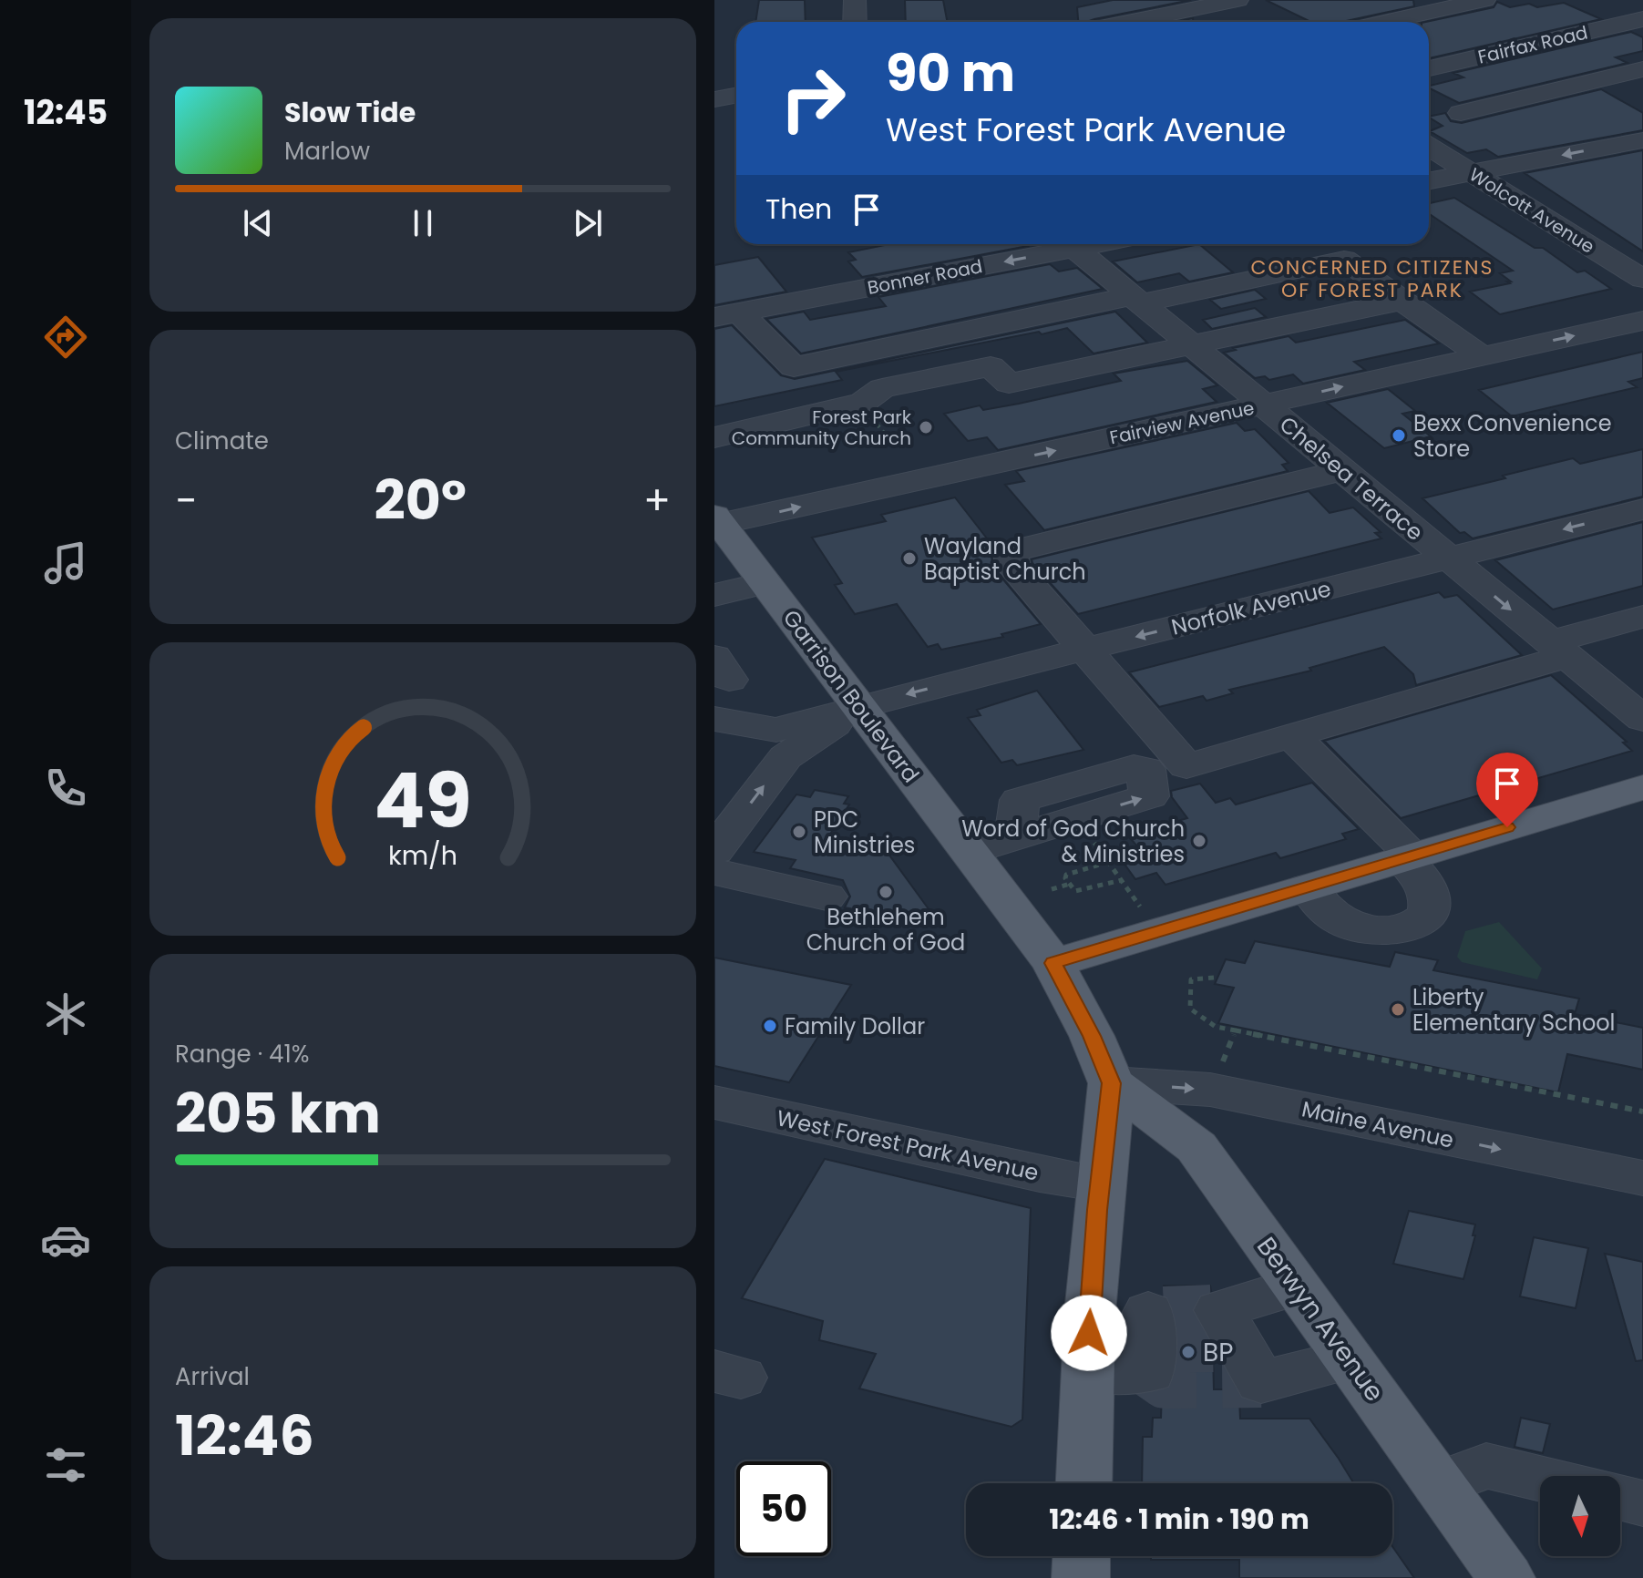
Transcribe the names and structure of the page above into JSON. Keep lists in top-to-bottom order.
{
  "streets": {
    "main road": ["Garrison Boulevard", "Berwyn Avenue"],
    "street": [
      "Fairfax Road",
      "Wolcott Avenue",
      "Bonner Road",
      "Fairview Avenue",
      "Chelsea Terrace",
      "Norfolk Avenue",
      "Maine Avenue",
      "West Forest Park Avenue"
    ]
  },
  "crossings": [
    ["Fairview Avenue", "Chelsea Terrace"],
    ["Fairview Avenue", "Garrison Boulevard"],
    ["Chelsea Terrace", "Norfolk Avenue"],
    ["Norfolk Avenue", "Garrison Boulevard"],
    ["Garrison Boulevard", "Maine Avenue"],
    ["Garrison Boulevard", "West Forest Park Avenue"],
    ["Garrison Boulevard", "Berwyn Avenue"],
    ["Maine Avenue", "Berwyn Avenue"]
  ],
  "districts": ["CONCERNED CITIZENS OF FOREST PARK"],
  "places": [
    "Forest Park Community Church",
    "Bexx Convenience Store",
    "Wayland Baptist Church",
    "PDC Ministries",
    "Word of God Church & Ministries",
    "Bethlehem Church of God",
    "Liberty Elementary School",
    "Family Dollar",
    "BP"
  ],
  "north": "bottom",
  "page": {
    "tabs": "12:45",
    "turn": ["90 m", "West Forest Park Avenue"],
    "song": ["Slow Tide", "Marlow"],
    "then": "Then",
    "tile": [
      "Climate",
      ["Range · 41%", "205 km"],
      ["Arrival", "12:46"]
    ],
    "heat": ["−", "20°", "+"],
    "limit": "50",
    "trip": "12:46 · 1 min · 190 m",
    "gauge": ["49", "km/h"]
  }
}
